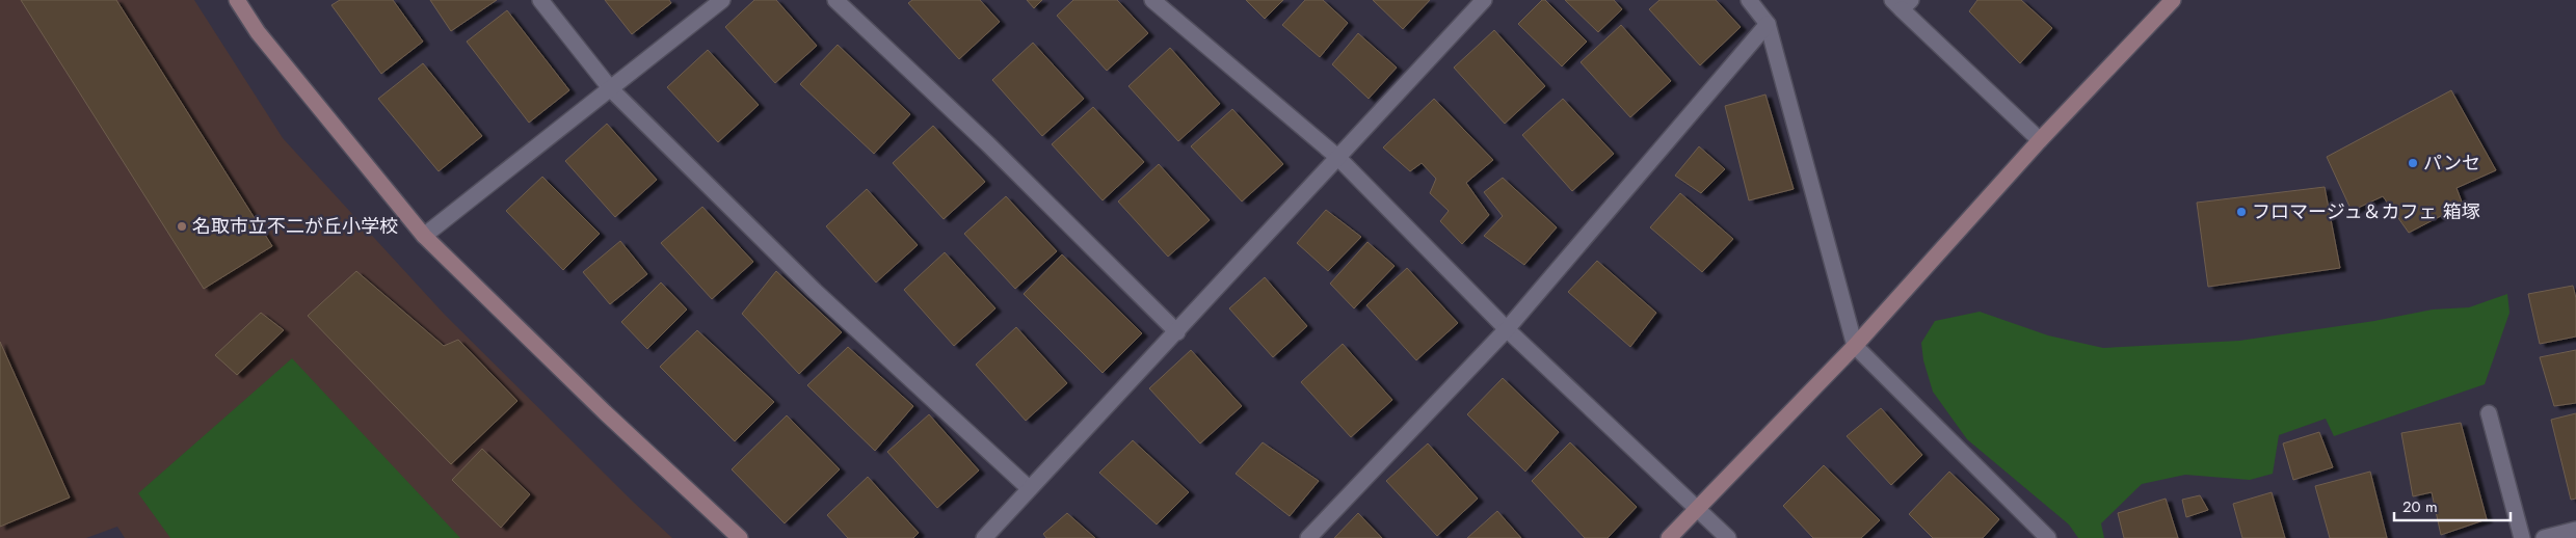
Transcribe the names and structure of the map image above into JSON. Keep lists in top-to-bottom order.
{
  "places": ["パンセ", "フロマージュ＆カフェ 箱塚", "名取市立不二が丘小学校"],
  "scale_bar": "20 m"
}
